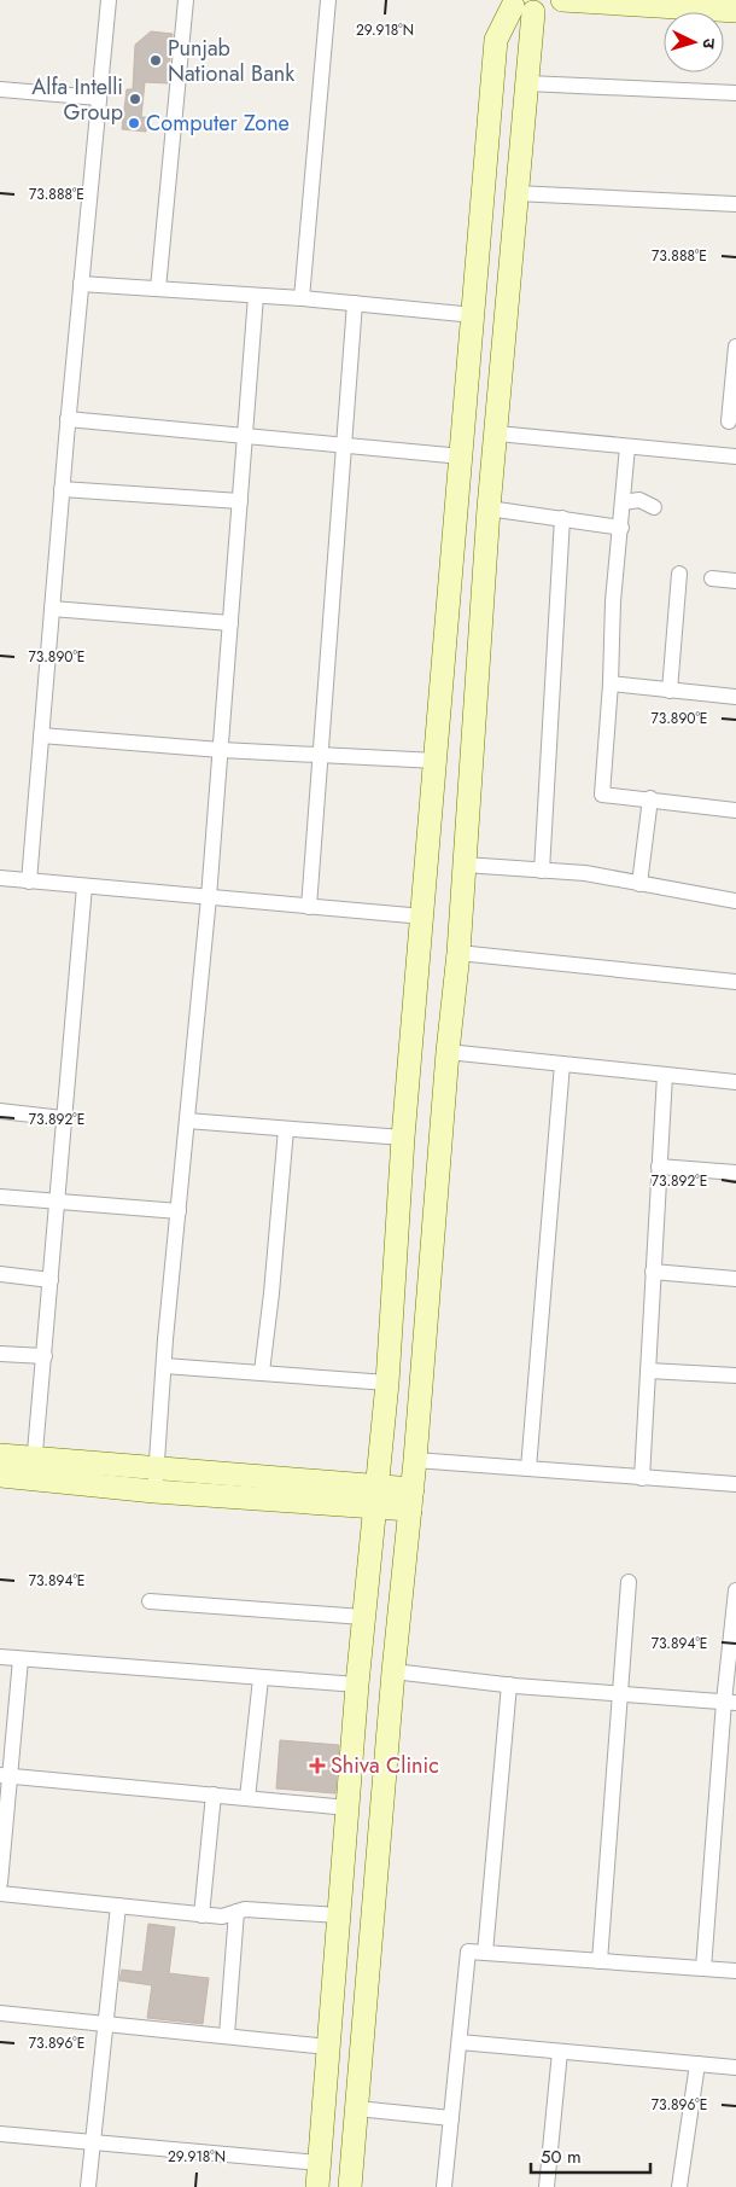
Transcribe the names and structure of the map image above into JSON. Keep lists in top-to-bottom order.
{
  "places": {
    "other": ["Punjab National Bank", "Alfa Intelli Group", "Computer Zone"],
    "health": ["Shiva Clinic"]
  },
  "scale_bar": "50 m",
  "north": "right",
  "coordinates": [
    "29.918°N",
    "73.888°E",
    "73.890°E",
    "73.892°E",
    "73.894°E",
    "73.896°E"
  ]
}
